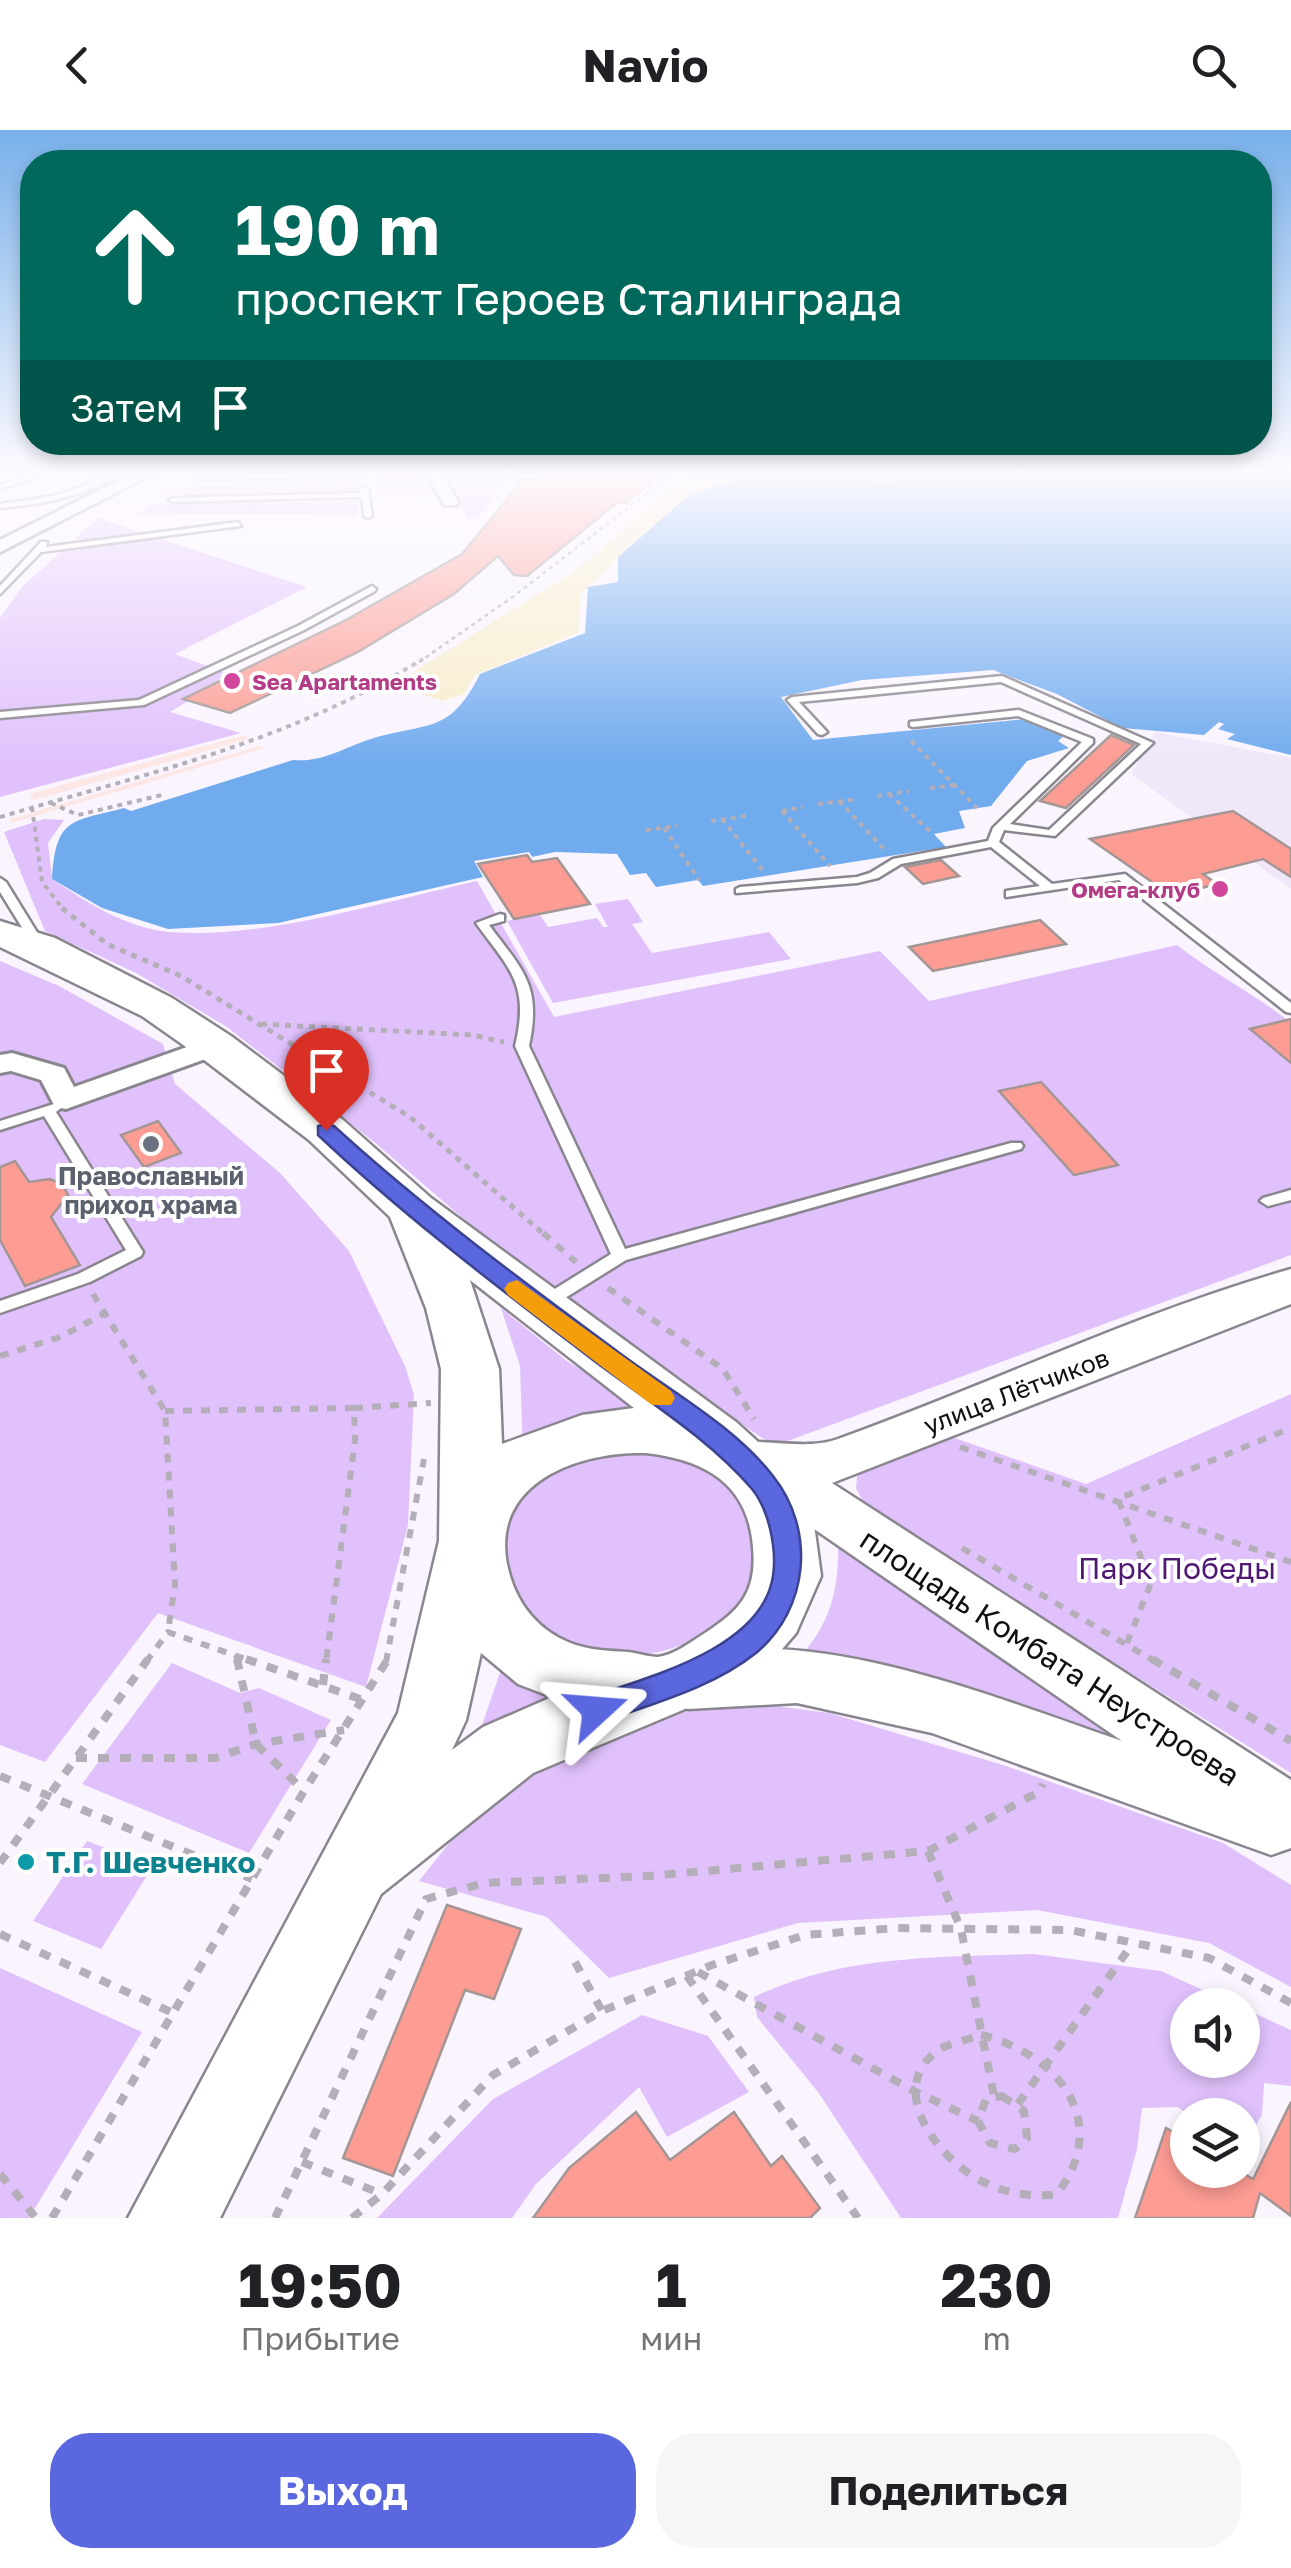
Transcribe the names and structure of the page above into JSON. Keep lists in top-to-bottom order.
{
  "streets": {
    "main road": ["улица Лётчиков", "площадь Комбата Неустроева"]
  },
  "crossings": [
    ["улица Лётчиков", "площадь Комбата Неустроева"]
  ],
  "parks": ["Парк Победы"],
  "places": [
    "Sea Apartaments",
    "Омега-клуб",
    "Православный приход храма",
    "Т.Г. Шевченко"
  ],
  "page": {
    "header": "Navio",
    "turn": ["190 m", "проспект Героев Сталинграда"],
    "then": "Затем",
    "eta": [
      "19:50",
      "Прибытие",
      "1",
      "мин",
      "230",
      "m"
    ],
    "buttons": ["Выход", "Поделиться"]
  }
}
